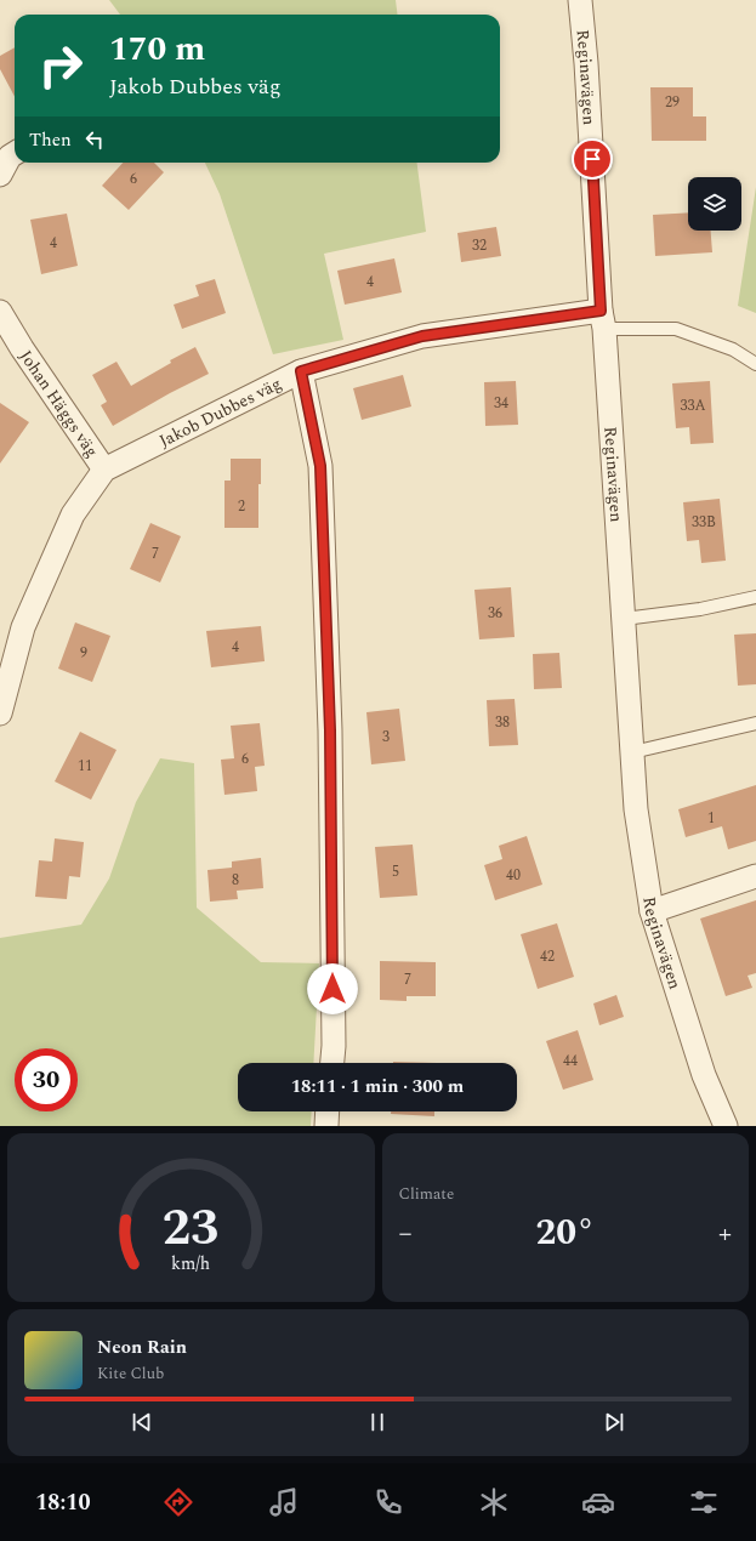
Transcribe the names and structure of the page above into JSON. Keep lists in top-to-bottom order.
{
  "streets": {
    "street": ["Reginavägen", "Johan Häggs väg", "Jakob Dubbes väg"]
  },
  "crossings": [
    ["Reginavägen", "Jakob Dubbes väg"],
    ["Johan Häggs väg", "Jakob Dubbes väg"]
  ],
  "house_numbers": [
    "29",
    "6",
    "4",
    "32",
    "4",
    "34",
    "33A",
    "2",
    "33B",
    "7",
    "36",
    "4",
    "9",
    "38",
    "3",
    "6",
    "11",
    "1",
    "5",
    "40",
    "8",
    "42",
    "7",
    "44"
  ],
  "page": {
    "turn": ["170 m", "Jakob Dubbes väg"],
    "then": "Then",
    "limit": "30",
    "trip": "18:11 · 1 min · 300 m",
    "tile": "Climate",
    "heat": ["−", "20°", "+"],
    "song": ["Neon Rain", "Kite Club"],
    "tabs": "18:10",
    "gauge": ["23", "km/h"]
  }
}
